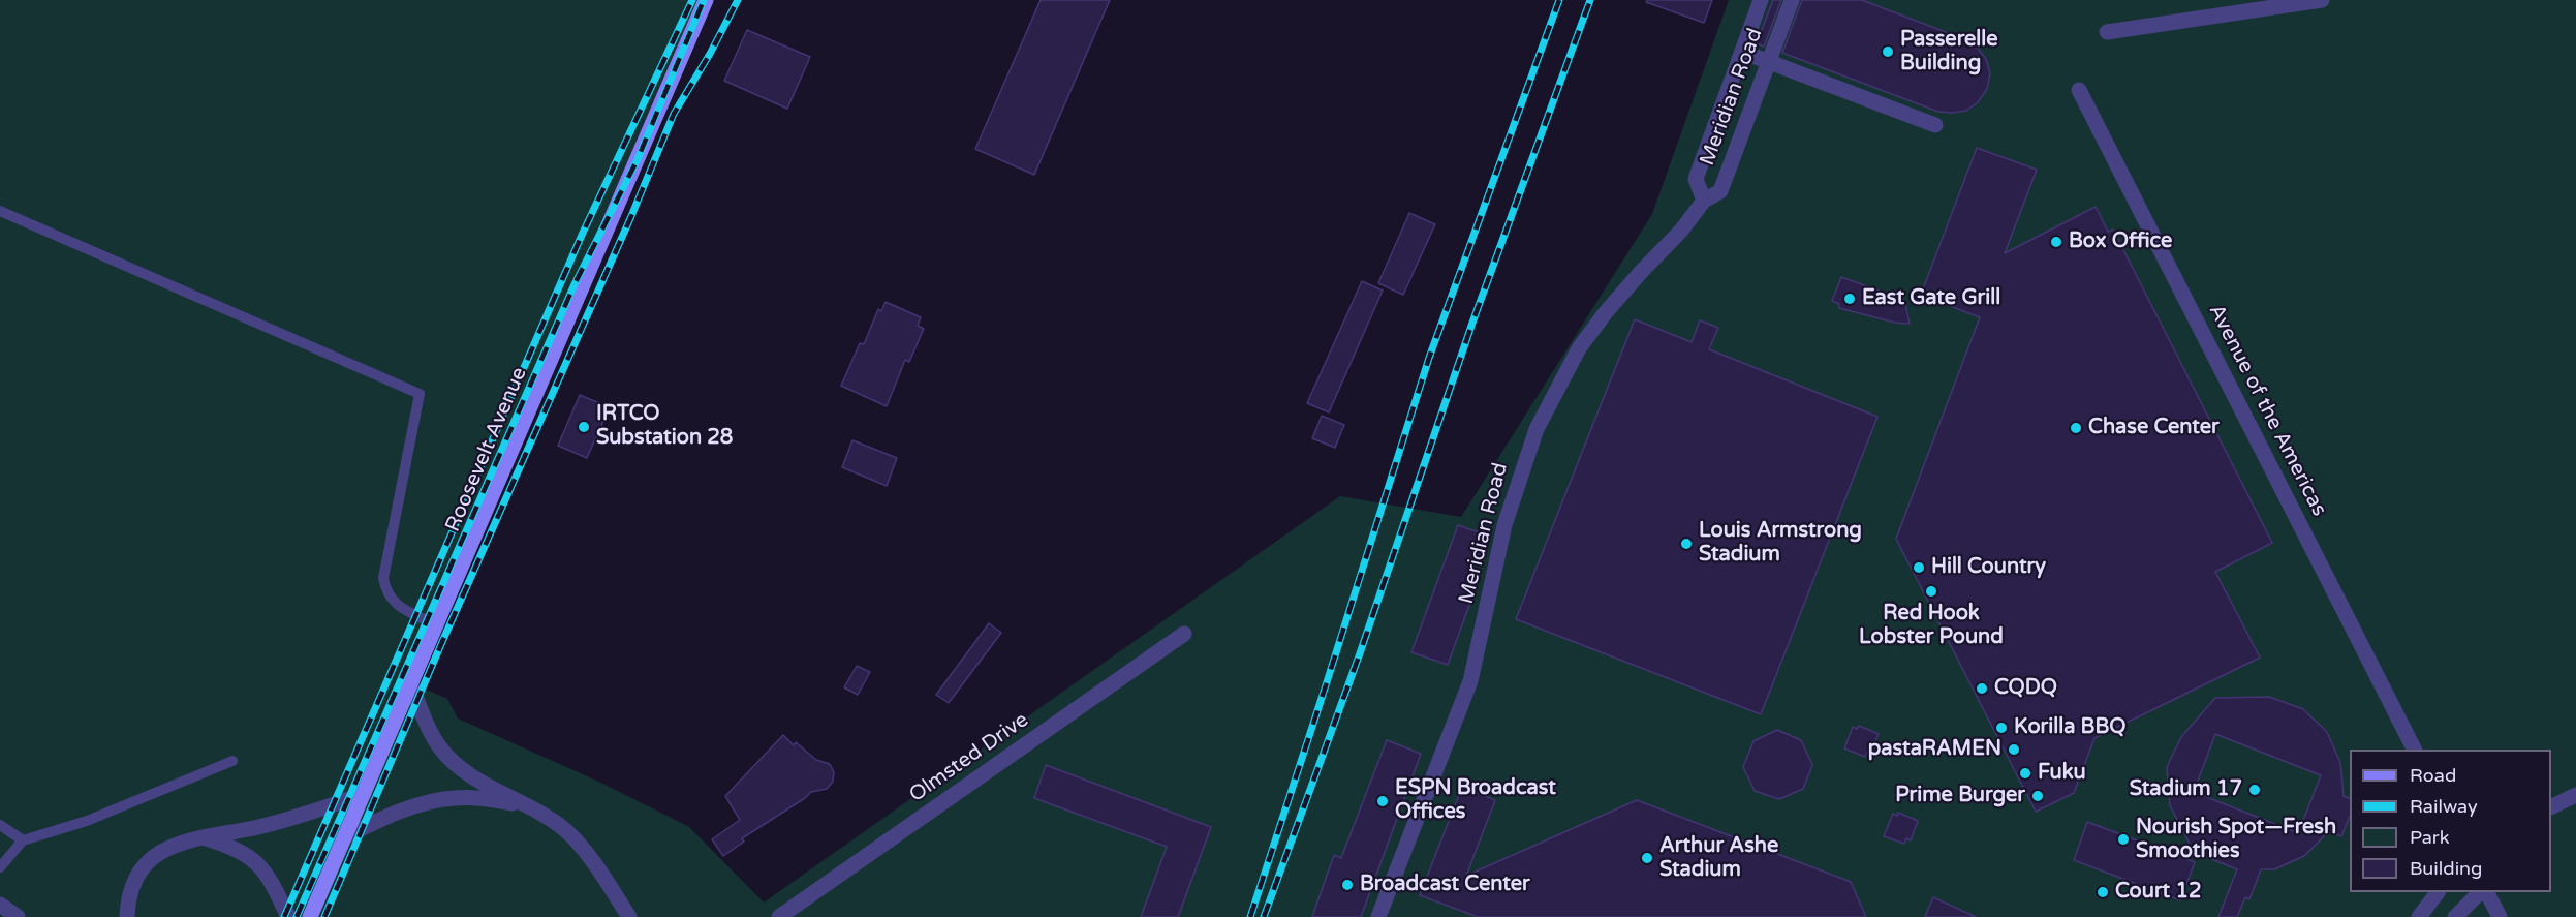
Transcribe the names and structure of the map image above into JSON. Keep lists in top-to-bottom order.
{
  "streets": {
    "main road": ["Roosevelt Avenue"],
    "street": ["Meridian Road", "Avenue of the Americas", "Olmsted Drive"]
  },
  "places": [
    "Passerelle Building",
    "Box Office",
    "East Gate Grill",
    "IRTCO Substation 28",
    "Chase Center",
    "Louis Armstrong Stadium",
    "Hill Country",
    "Red Hook Lobster Pound",
    "CQDQ",
    "Korilla BBQ",
    "pastaRAMEN",
    "Fuku",
    "Stadium 17",
    "Prime Burger",
    "ESPN Broadcast Offices",
    "Nourish Spot—Fresh Smoothies",
    "Arthur Ashe Stadium",
    "Broadcast Center",
    "Court 12"
  ],
  "legend": [
    "Road",
    "Railway",
    "Park",
    "Building"
  ]
}
